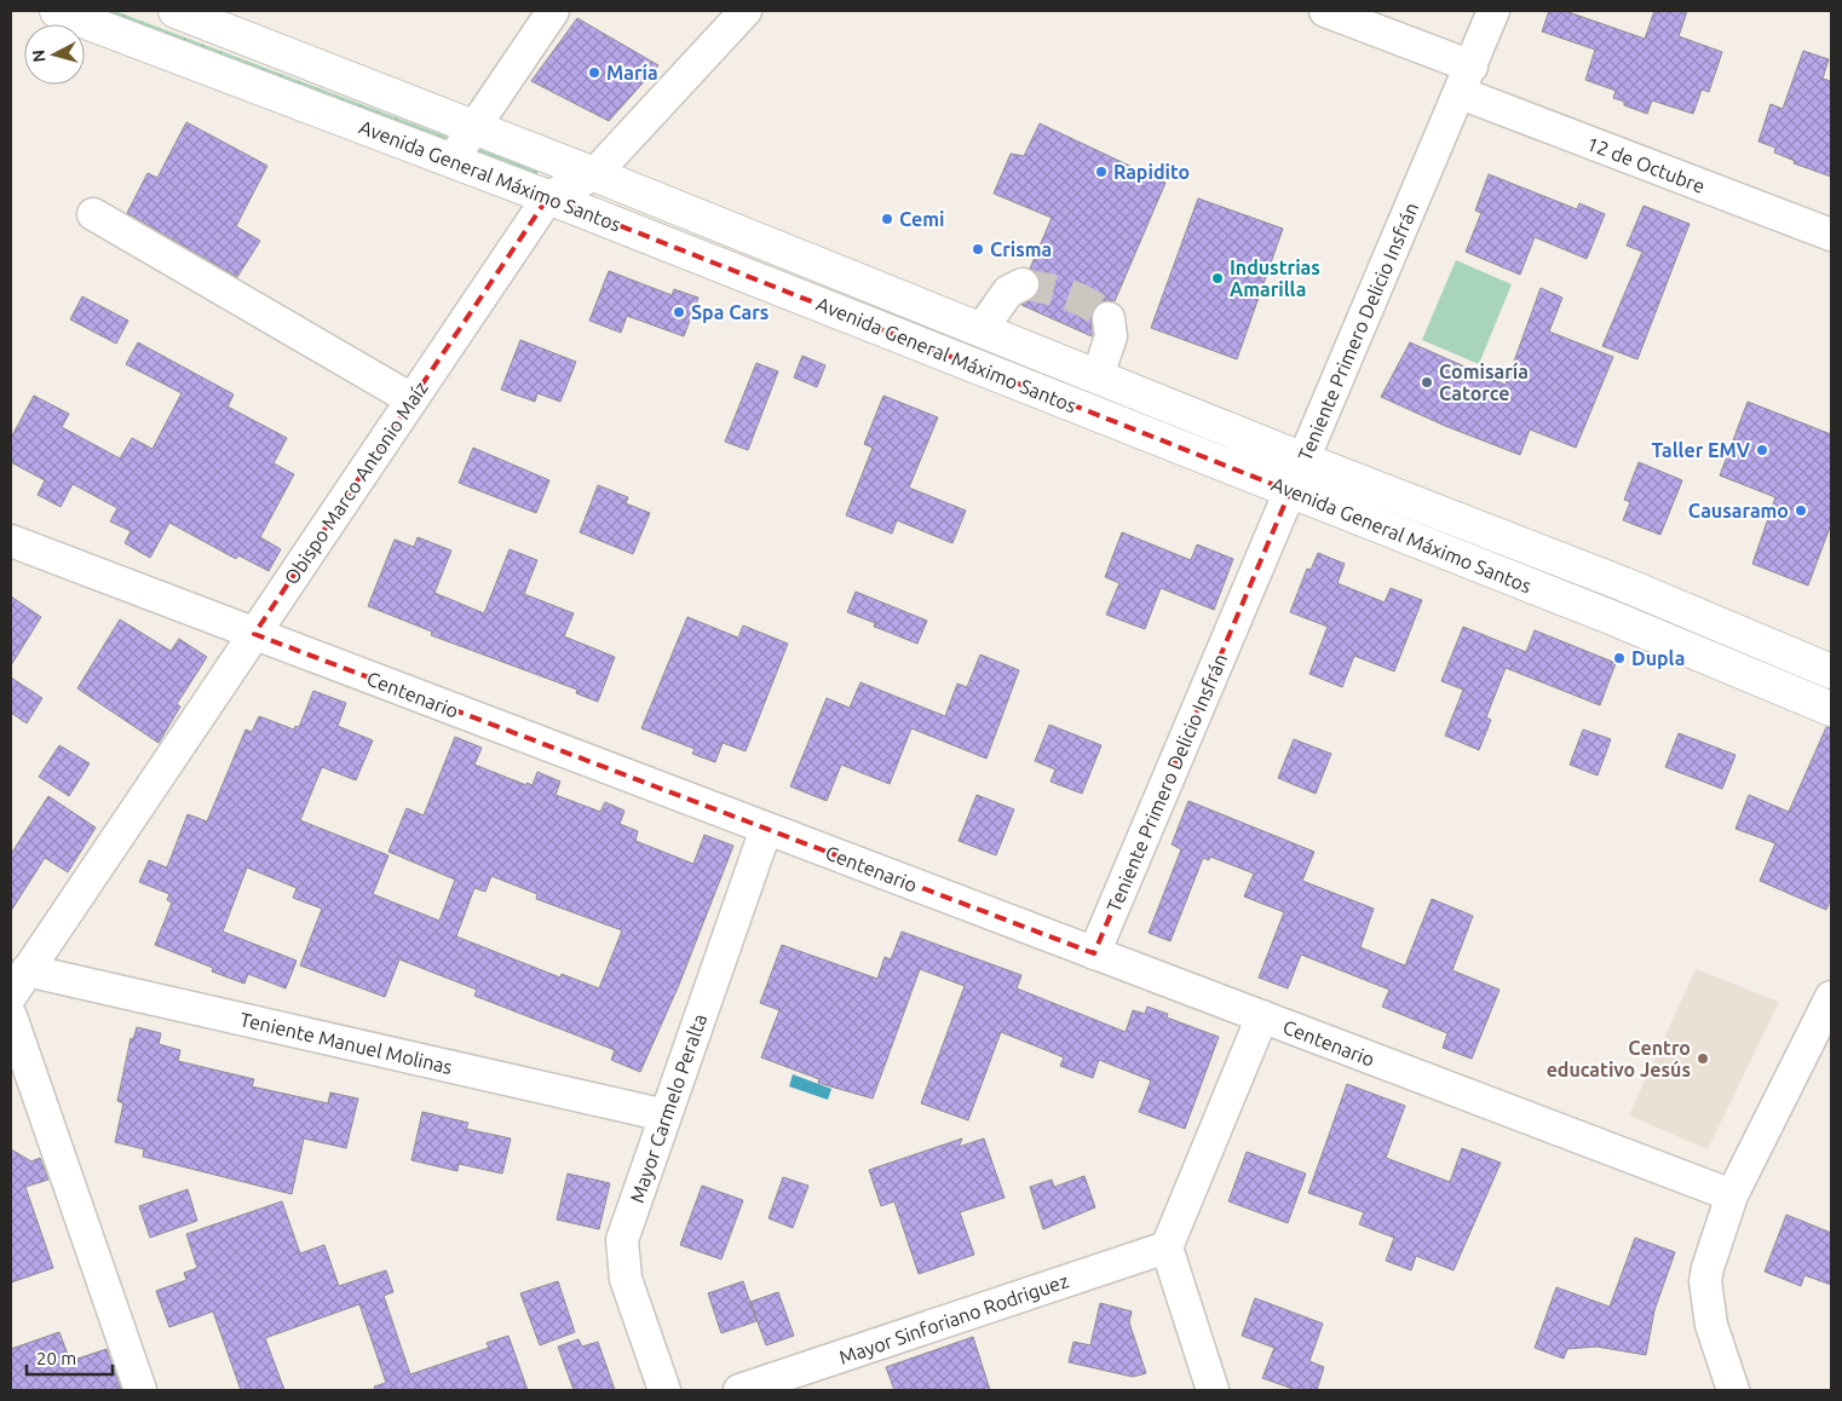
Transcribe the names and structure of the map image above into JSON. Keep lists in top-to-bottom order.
{
  "streets": {
    "main road": ["Avenida General Máximo Santos"],
    "street": [
      "12 de Octubre",
      "Teniente Primero Delicio Insfrán",
      "Obispo Marco Antonio Maíz",
      "Centenario",
      "Teniente Manuel Molinas",
      "Mayor Carmelo Peralta",
      "Mayor Sinforiano Rodriguez"
    ]
  },
  "crossings": [
    ["12 de Octubre", "Teniente Primero Delicio Insfrán"],
    ["Avenida General Máximo Santos", "Teniente Primero Delicio Insfrán"],
    ["Avenida General Máximo Santos", "Obispo Marco Antonio Maíz"],
    ["Teniente Primero Delicio Insfrán", "Centenario"],
    ["Obispo Marco Antonio Maíz", "Centenario"],
    ["Obispo Marco Antonio Maíz", "Teniente Manuel Molinas"],
    ["Centenario", "Mayor Carmelo Peralta"],
    ["Teniente Manuel Molinas", "Mayor Carmelo Peralta"]
  ],
  "places": [
    "María",
    "Rapidito",
    "Cemi",
    "Crisma",
    "Industrias Amarilla",
    "Spa Cars",
    "Comisaría Catorce",
    "Taller EMV",
    "Causaramo",
    "Dupla",
    "Centro educativo Jesús"
  ],
  "scale_bar": "20 m",
  "north": "left"
}
